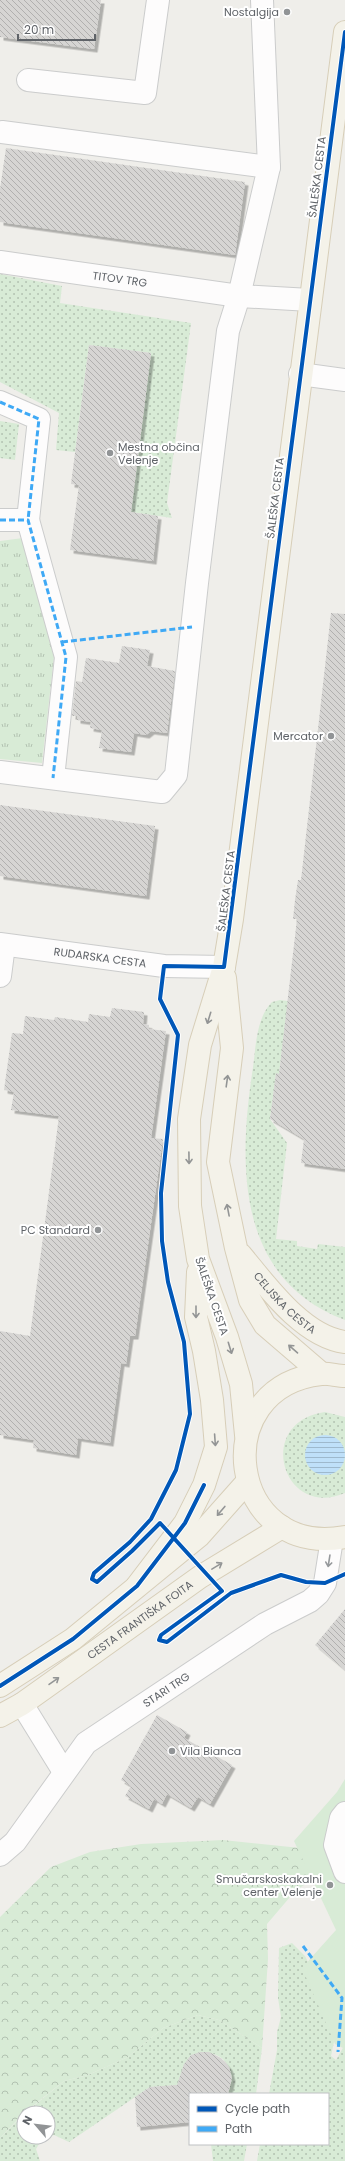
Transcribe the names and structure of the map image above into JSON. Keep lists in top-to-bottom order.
{
  "streets": {
    "main road": ["ŠALEŠKA CESTA", "CELJSKA CESTA", "CESTA FRANTIŠKA FOITA"],
    "street": ["TITOV TRG", "RUDARSKA CESTA", "STARI TRG"]
  },
  "crossings": [
    ["ŠALEŠKA CESTA", "TITOV TRG"],
    ["ŠALEŠKA CESTA", "RUDARSKA CESTA"],
    ["ŠALEŠKA CESTA", "CELJSKA CESTA"]
  ],
  "one_way": ["STARI TRG"],
  "places": [
    "Nostalgija",
    "Mestna občina Velenje",
    "Mercator",
    "PC Standard",
    "Vila Bianca",
    "Smučarskoskakalni center Velenje"
  ],
  "legend": ["Cycle path", "Path"],
  "scale_bar": "20 m",
  "north": "top left"
}
